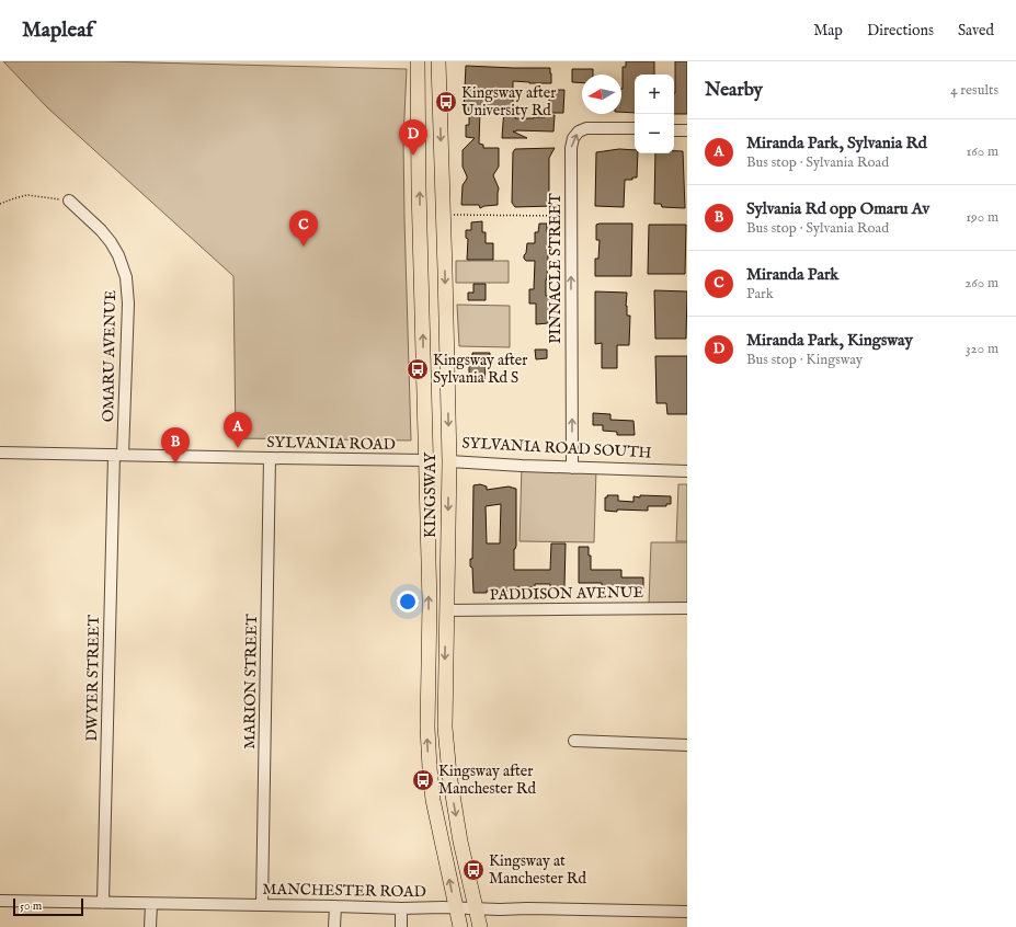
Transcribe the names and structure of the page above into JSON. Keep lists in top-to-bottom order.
{
  "streets": {
    "main road": ["SYLVANIA ROAD SOUTH", "KINGSWAY"],
    "street": [
      "PINNACLE STREET",
      "OMARU AVENUE",
      "SYLVANIA ROAD",
      "PADDISON AVENUE",
      "DWYER STREET",
      "MARION STREET",
      "MANCHESTER ROAD"
    ]
  },
  "crossings": [
    ["PINNACLE STREET", "SYLVANIA ROAD SOUTH"],
    ["OMARU AVENUE", "SYLVANIA ROAD"],
    ["OMARU AVENUE", "DWYER STREET"],
    ["SYLVANIA ROAD", "SYLVANIA ROAD SOUTH"],
    ["SYLVANIA ROAD", "KINGSWAY"],
    ["SYLVANIA ROAD", "DWYER STREET"],
    ["SYLVANIA ROAD", "MARION STREET"],
    ["SYLVANIA ROAD SOUTH", "KINGSWAY"],
    ["KINGSWAY", "PADDISON AVENUE"],
    ["KINGSWAY", "MANCHESTER ROAD"],
    ["DWYER STREET", "MANCHESTER ROAD"],
    ["MARION STREET", "MANCHESTER ROAD"]
  ],
  "one_way": ["PINNACLE STREET"],
  "places": {
    "bus stop": [
      "Kingsway after University Rd",
      "Kingsway after Sylvania Rd S",
      "Kingsway after Manchester Rd",
      "Kingsway at Manchester Rd"
    ]
  },
  "scale_bar": "50 m",
  "north": "left",
  "page": {
    "header": "Mapleaf",
    "nav": ["Map", "Directions", "Saved"],
    "heading": ["Nearby", "4 results"],
    "map_buttons": ["+", "−"],
    "list": [
      {
        "mark": "A",
        "name": "Miranda Park, Sylvania Rd",
        "note": "Bus stop · Sylvania Road",
        "value": "160 m"
      },
      {
        "mark": "B",
        "name": "Sylvania Rd opp Omaru Av",
        "note": "Bus stop · Sylvania Road",
        "value": "190 m"
      },
      {
        "mark": "C",
        "name": "Miranda Park",
        "note": "Park",
        "value": "260 m"
      },
      {
        "mark": "D",
        "name": "Miranda Park, Kingsway",
        "note": "Bus stop · Kingsway",
        "value": "320 m"
      }
    ],
    "pins": [
      "D",
      "C",
      "A",
      "B"
    ],
    "scale": "50 m"
  }
}
